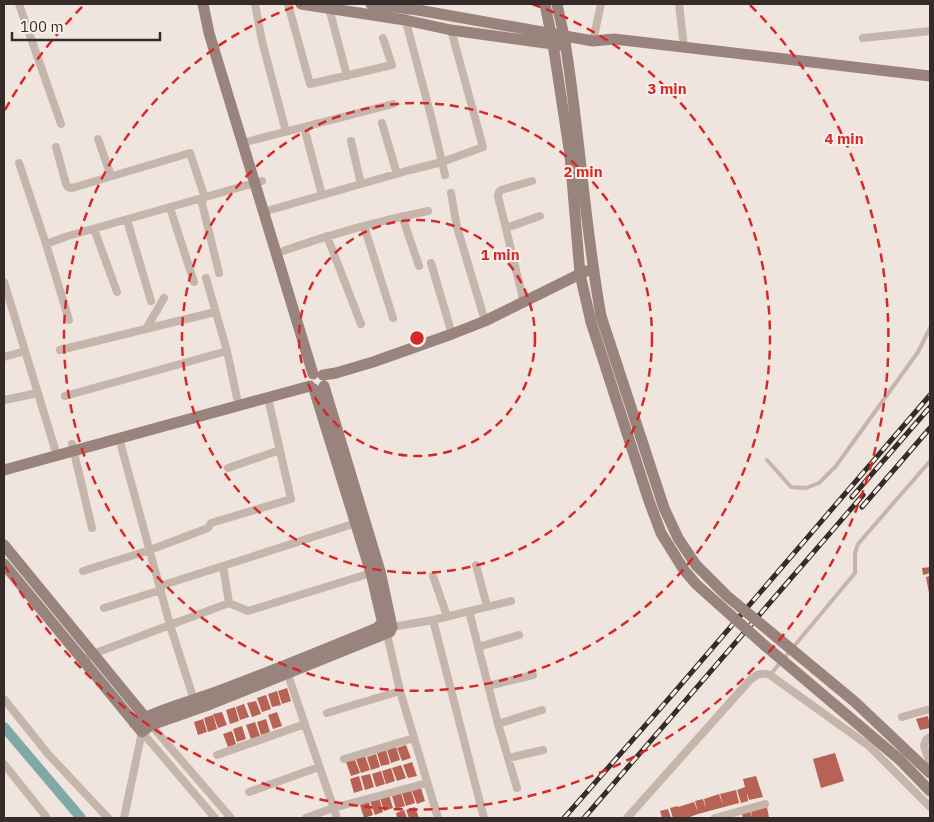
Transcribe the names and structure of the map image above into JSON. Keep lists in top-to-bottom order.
{
  "scale_bar": "100 m",
  "rings": [
    "3 min",
    "4 min",
    "2 min",
    "1 min"
  ]
}
